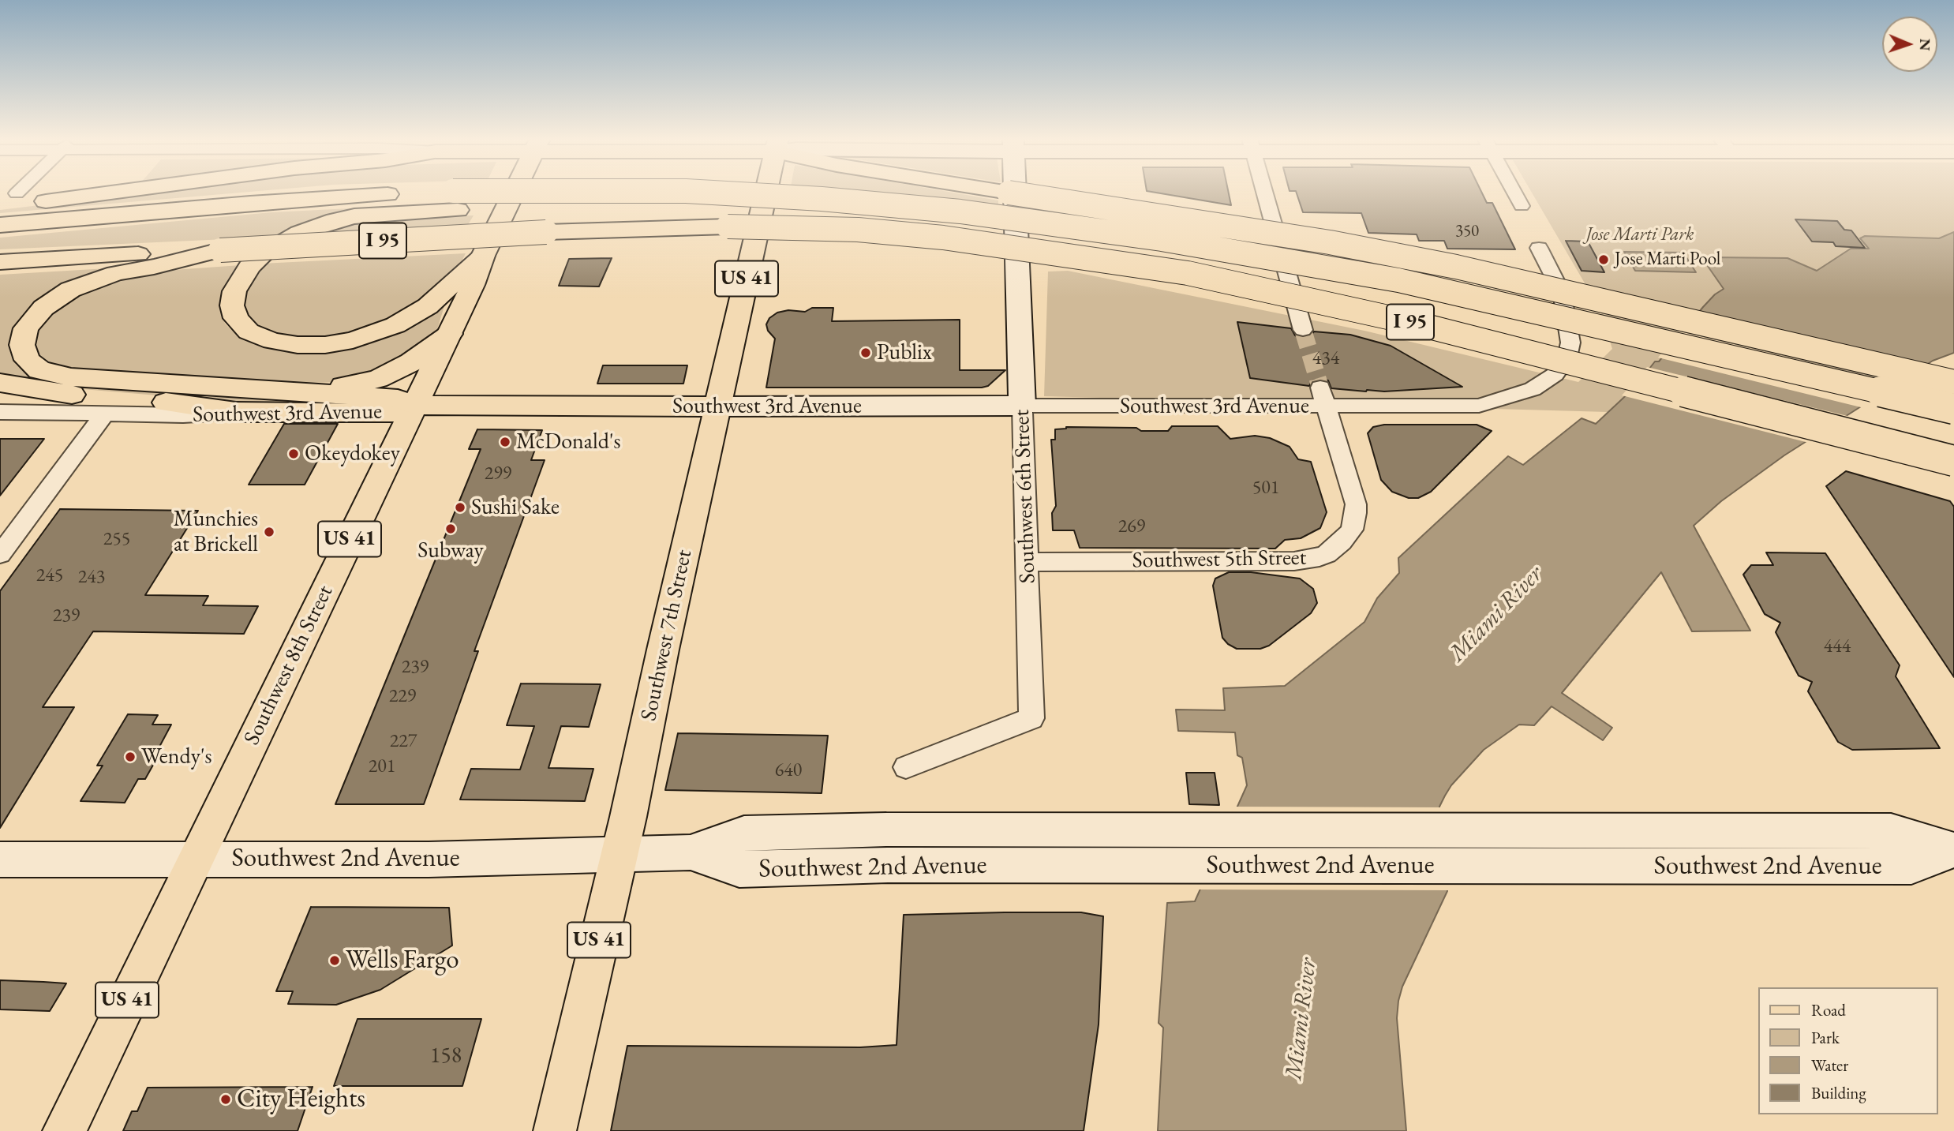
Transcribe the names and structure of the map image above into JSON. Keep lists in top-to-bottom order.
{
  "streets": {
    "main road": [
      "I 95",
      "US 41",
      "Southwest 3rd Avenue",
      "Southwest 7th Street",
      "Southwest 8th Street"
    ],
    "street": ["Southwest 6th Street", "Southwest 5th Street", "Southwest 2nd Avenue"]
  },
  "crossings": [
    ["Southwest 3rd Avenue", "Southwest 6th Street"],
    ["Southwest 3rd Avenue", "Southwest 5th Street"],
    ["Southwest 3rd Avenue", "Southwest 7th Street"],
    ["Southwest 3rd Avenue", "Southwest 8th Street"],
    ["Southwest 6th Street", "Southwest 5th Street"],
    ["Southwest 7th Street", "Southwest 2nd Avenue"],
    ["Southwest 8th Street", "Southwest 2nd Avenue"]
  ],
  "water": ["Miami River"],
  "parks": ["Jose Marti Park"],
  "places": [
    "Jose Marti Pool",
    "Publix",
    "McDonald's",
    "Okeydokey",
    "Sushi Sake",
    "Subway",
    "Munchies at Brickell",
    "Wendy's",
    "Wells Fargo",
    "City Heights"
  ],
  "house_numbers": [
    "350",
    "434",
    "299",
    "501",
    "269",
    "255",
    "245",
    "243",
    "239",
    "444",
    "239",
    "229",
    "227",
    "201",
    "640",
    "158"
  ],
  "legend": [
    "Road",
    "Park",
    "Water",
    "Building"
  ],
  "north": "right"
}
